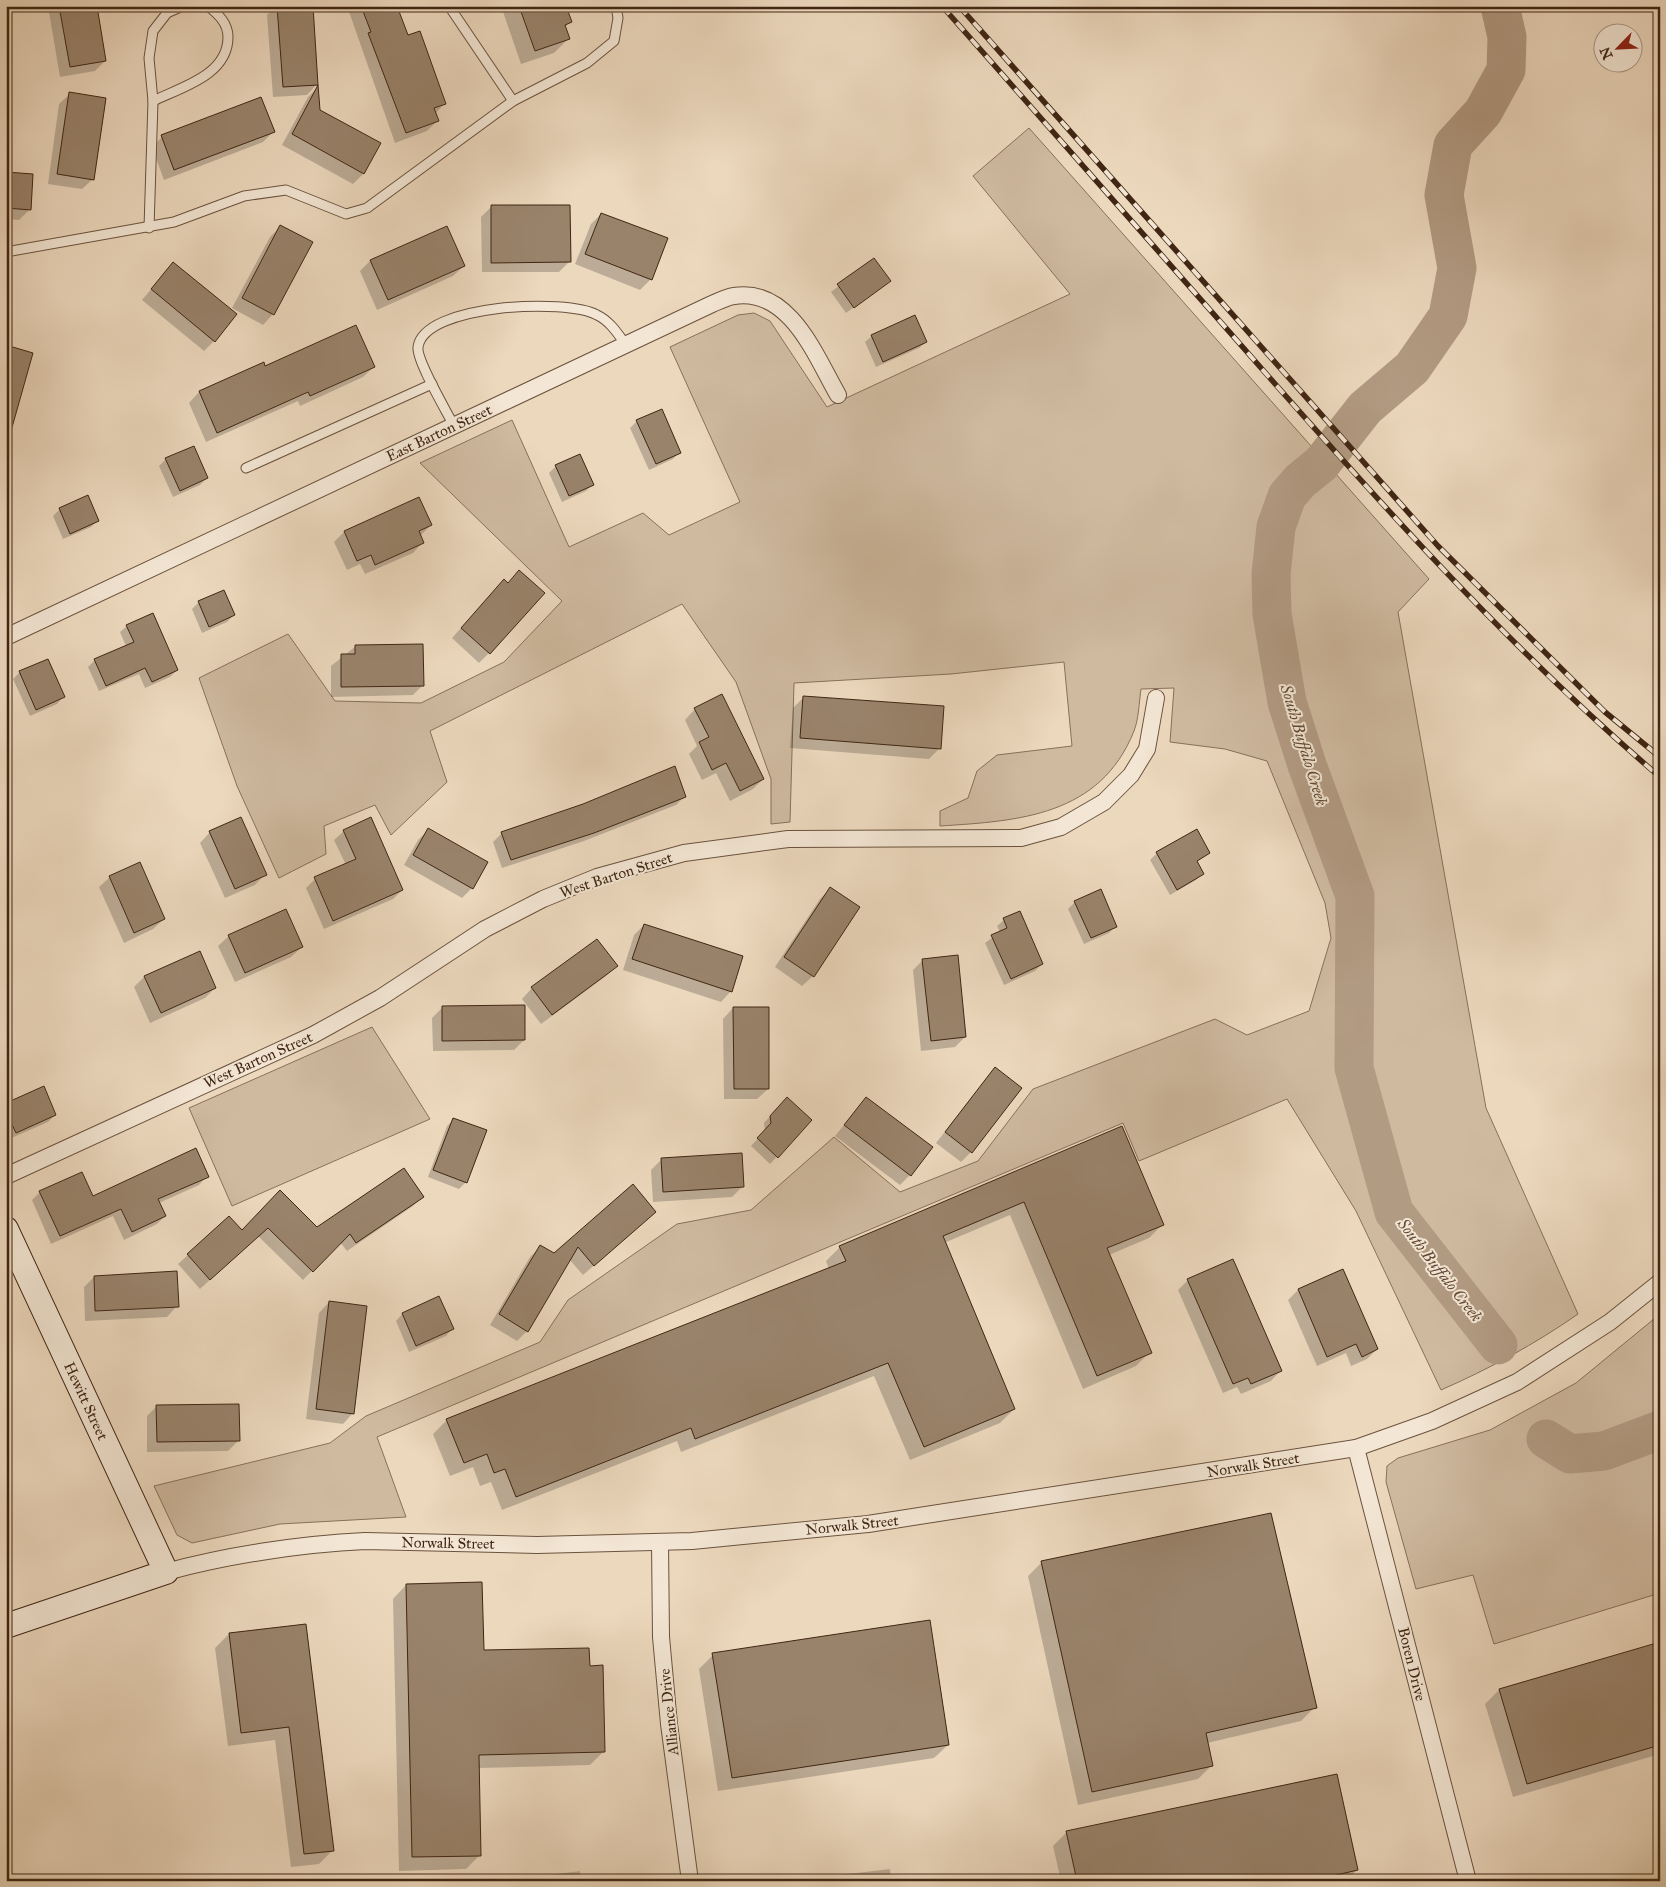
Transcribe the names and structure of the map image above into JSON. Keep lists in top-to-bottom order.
{
  "streets": {
    "street": [
      "East Barton Street",
      "West Barton Street",
      "Hewitt Street",
      "Norwalk Street",
      "Boren Drive",
      "Alliance Drive"
    ]
  },
  "crossings": [
    ["Hewitt Street", "Norwalk Street"],
    ["Norwalk Street", "Boren Drive"],
    ["Norwalk Street", "Alliance Drive"]
  ],
  "water": ["South Buffalo Creek"],
  "north": "bottom left"
}
